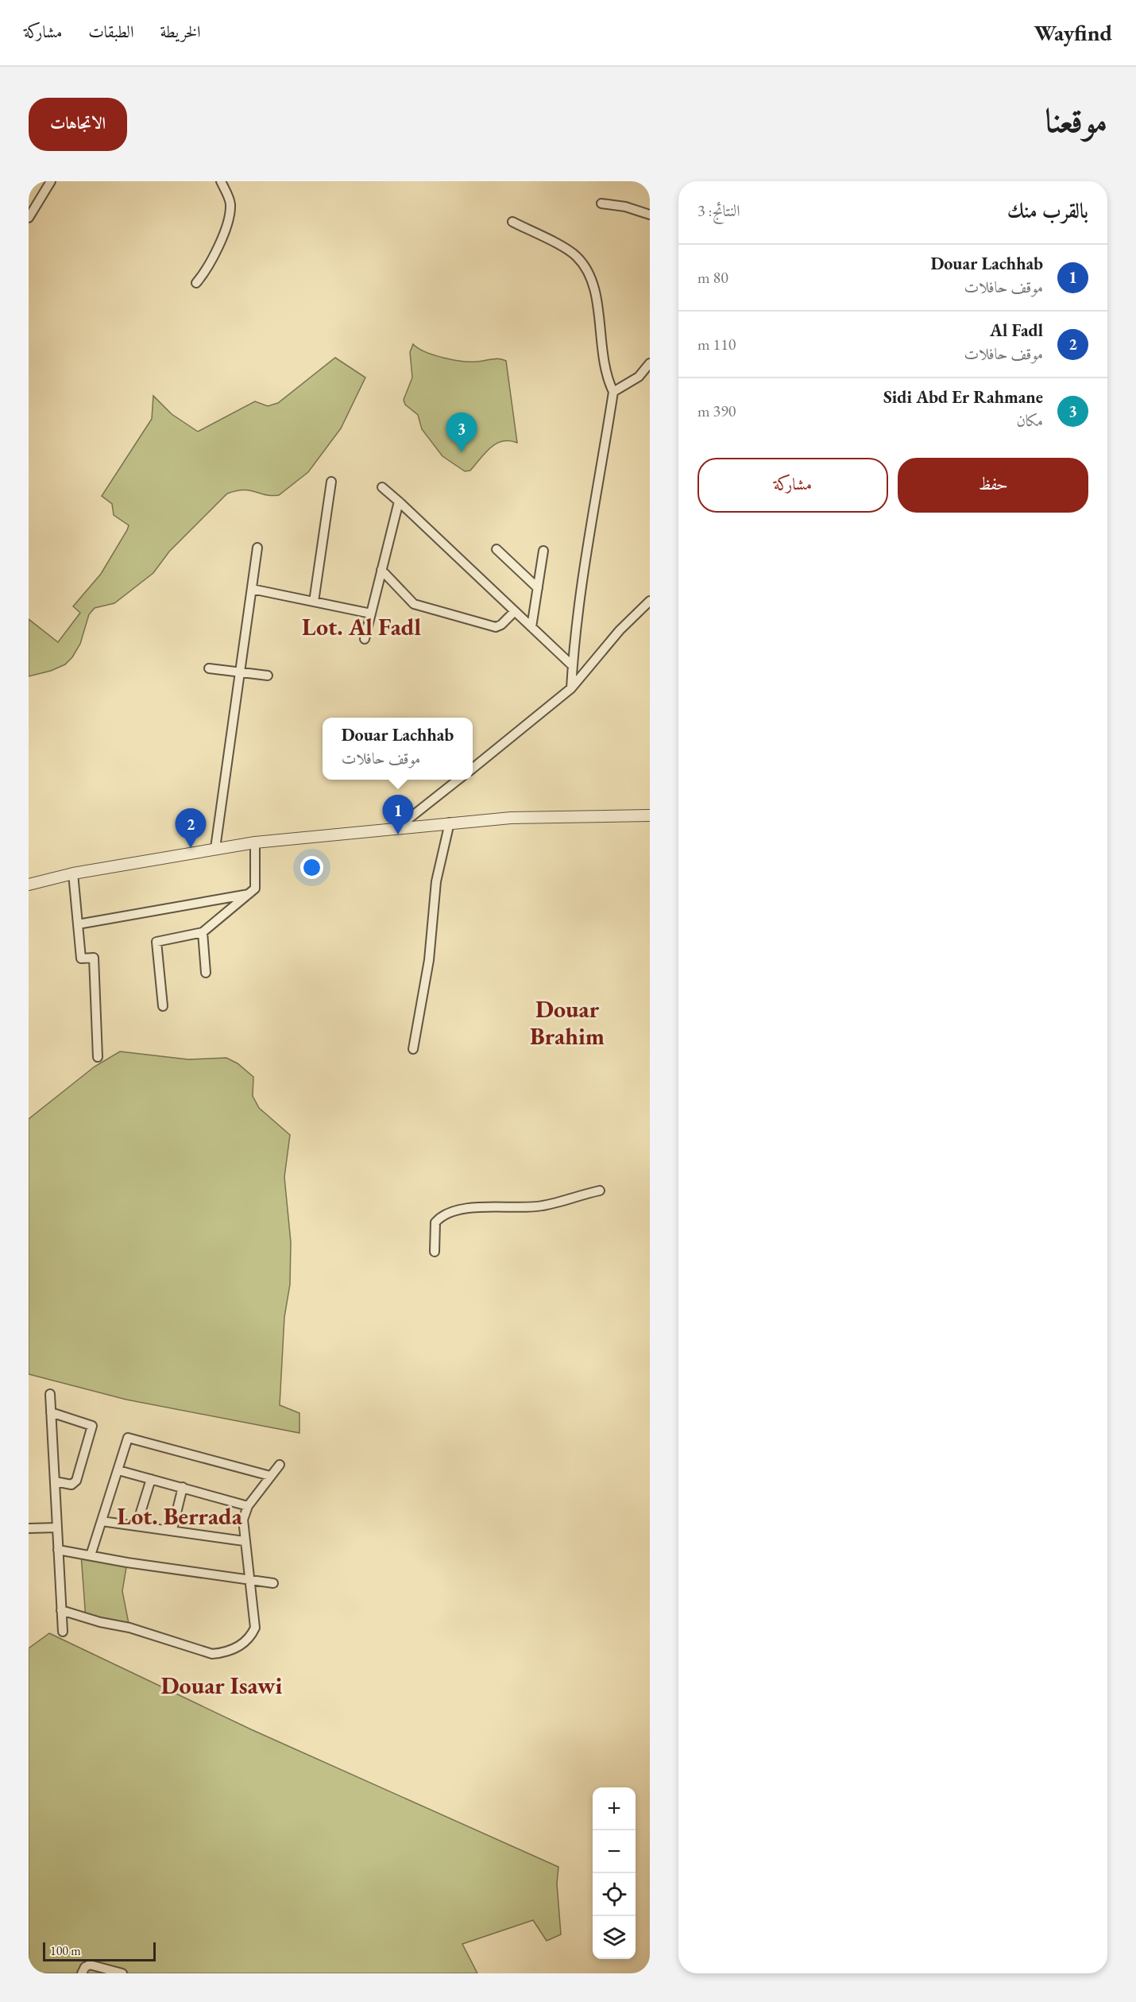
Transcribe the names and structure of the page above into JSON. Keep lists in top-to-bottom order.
{
  "districts": [
    "Lot. Al Fadl",
    "Douar Brahim",
    "Lot. Berrada",
    "Douar Isawi"
  ],
  "scale_bar": "100 m",
  "page": {
    "header": "Wayfind",
    "nav": ["الخريطة", "الطبقات", "مشاركة"],
    "title": "موقعنا",
    "buttons": [
      "الاتجاهات",
      ["حفظ", "مشاركة"]
    ],
    "heading": ["بالقرب منك", "النتائج: 3"],
    "list": [
      {
        "mark": "1",
        "name": "Douar Lachhab",
        "note": "موقف حافلات",
        "value": "80 m"
      },
      {
        "mark": "2",
        "name": "Al Fadl",
        "note": "موقف حافلات",
        "value": "110 m"
      },
      {
        "mark": "3",
        "name": "Sidi Abd Er Rahmane",
        "note": "مكان",
        "value": "390 m"
      }
    ],
    "pins": ["3", "1", "2"],
    "popup": ["Douar Lachhab", "موقف حافلات"],
    "map_buttons": ["+", "−"],
    "scale": "100 m"
  }
}
